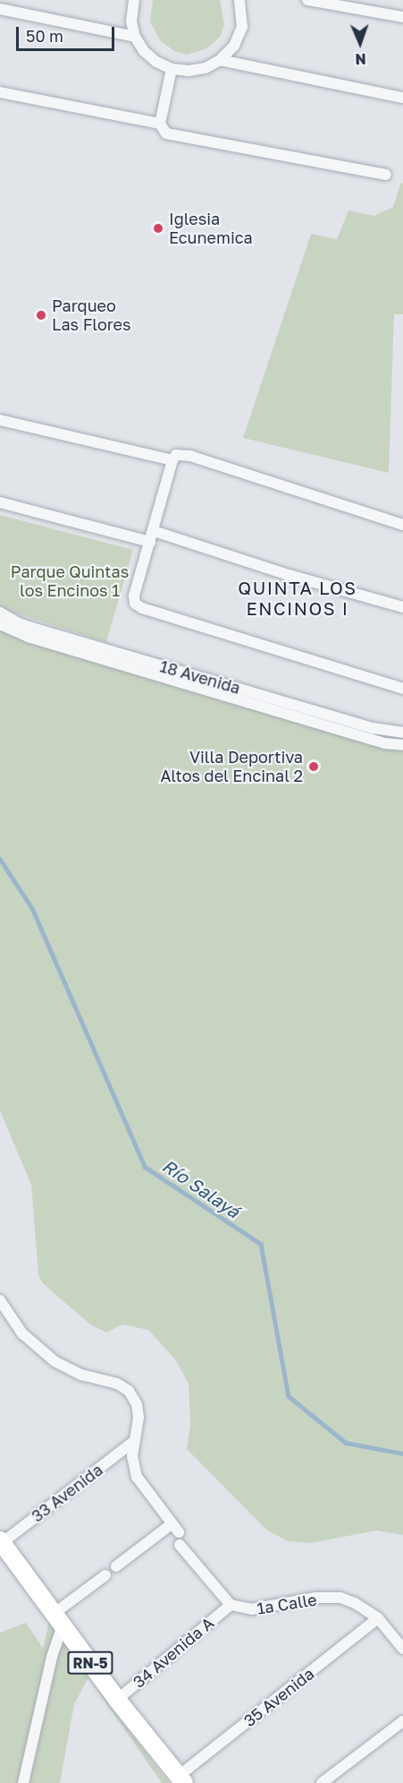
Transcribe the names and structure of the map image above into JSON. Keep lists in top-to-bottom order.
{
  "streets": {
    "main road": ["RN-5"],
    "street": [
      "18 Avenida",
      "33 Avenida",
      "1a Calle",
      "34 Avenida A",
      "35 Avenida"
    ]
  },
  "crossings": [
    ["33 Avenida", "RN-5"],
    ["1a Calle", "34 Avenida A"],
    ["1a Calle", "35 Avenida"],
    ["34 Avenida A", "RN-5"],
    ["RN-5", "35 Avenida"]
  ],
  "districts": ["QUINTA LOS ENCINOS I"],
  "water": ["Río Salayá"],
  "parks": ["Parque Quintas los Encinos 1"],
  "places": ["Iglesia Ecunemica", "Parqueo Las Flores", "Villa Deportiva Altos del Encinal 2"],
  "scale_bar": "50 m",
  "north": "bottom"
}
